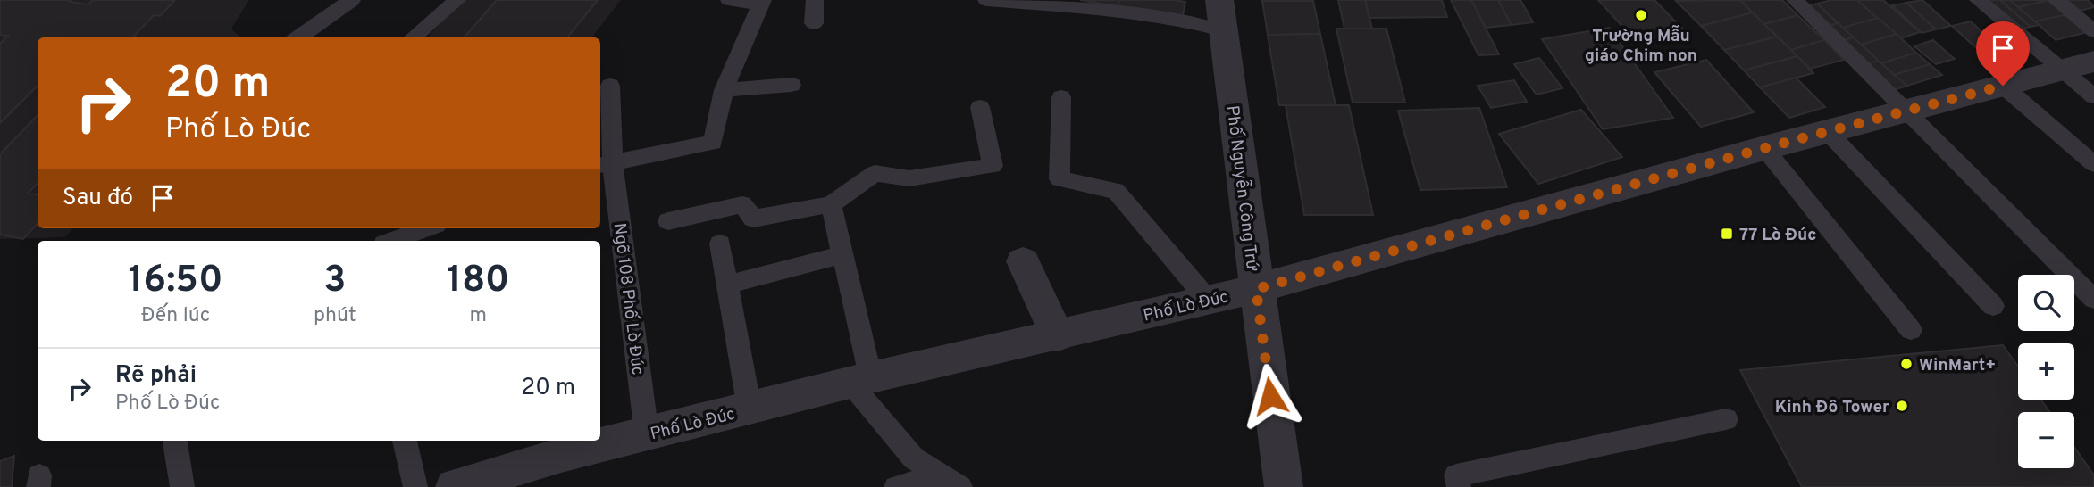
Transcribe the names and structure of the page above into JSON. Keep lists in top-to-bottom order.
{
  "streets": {
    "street": ["Phố Nguyễn Công Trứ", "Phố Lò Đúc"],
    "lane": ["Ngõ 108 Phố Lò Đúc"]
  },
  "crossings": [
    ["Phố Nguyễn Công Trứ", "Phố Lò Đúc"],
    ["Ngõ 108 Phố Lò Đúc", "Phố Lò Đúc"]
  ],
  "places": {
    "other": ["Trường Mẫu giáo Chim non", "WinMart+", "Kinh Đô Tower"],
    "transit": ["77 Lò Đúc"]
  },
  "page": {
    "turn": ["20 m", "Phố Lò Đúc"],
    "then": "Sau đó",
    "eta": [
      "16:50",
      "Đến lúc",
      "3",
      "phút",
      "180",
      "m"
    ],
    "map_buttons": ["+", "−"],
    "list": [
      {
        "name": "Rẽ phải",
        "note": "Phố Lò Đúc",
        "value": "20 m"
      }
    ]
  }
}
